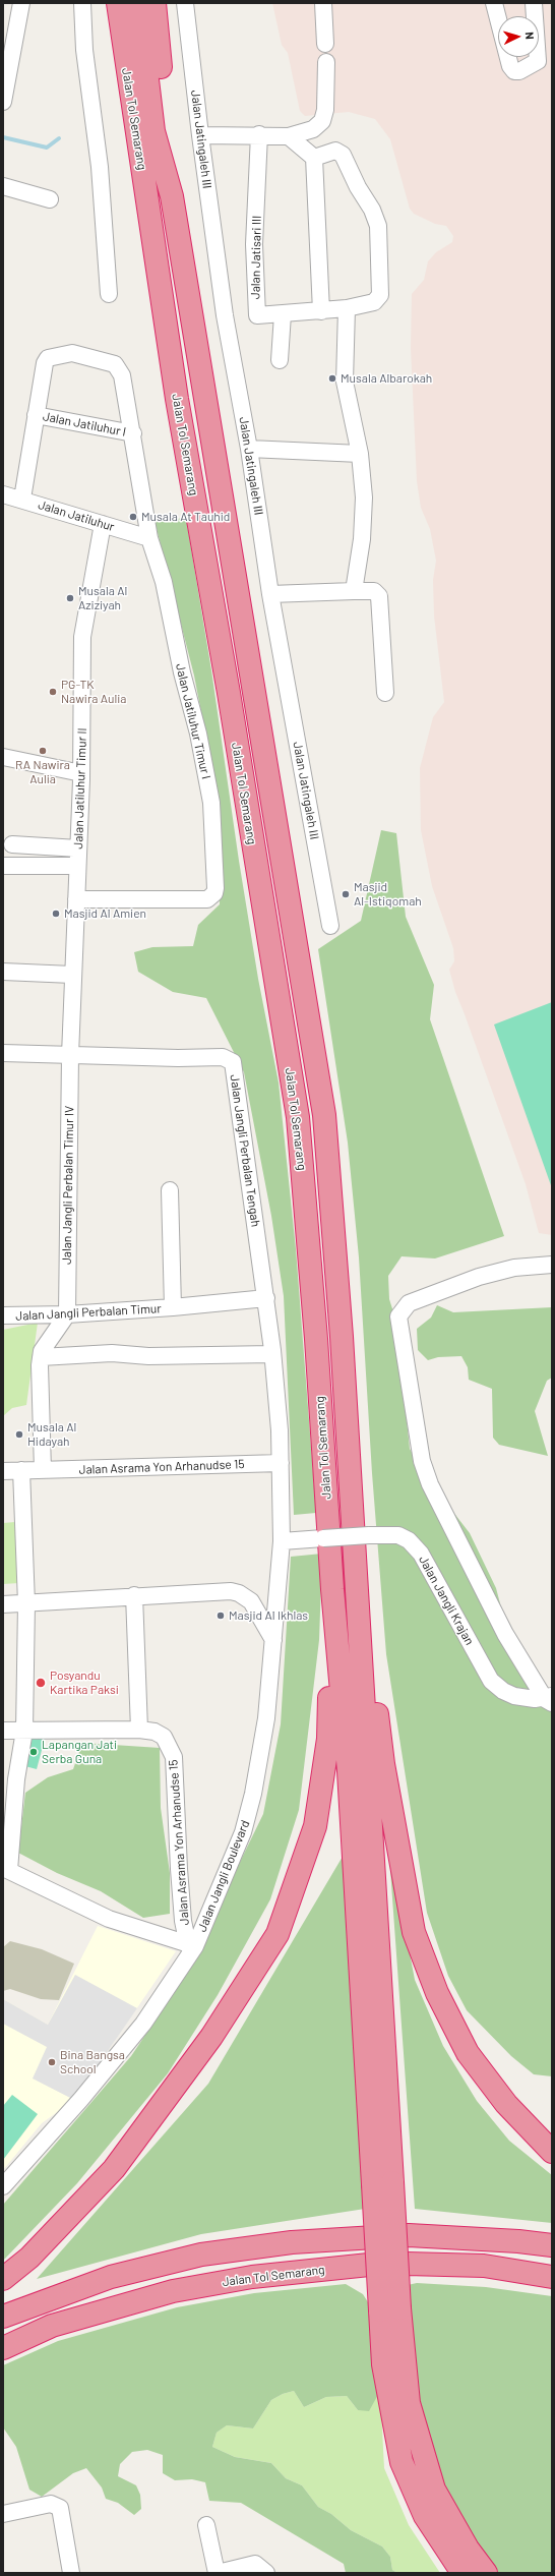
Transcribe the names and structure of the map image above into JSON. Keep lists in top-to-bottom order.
{
  "streets": {
    "highway": ["Jalan Tol Semarang"],
    "street": [
      "Jalan Jatingaleh III",
      "Jalan Jatisari III",
      "Jalan Jatiluhur I",
      "Jalan Jatiluhur",
      "Jalan Jatiluhur Timur I",
      "Jalan Jatiluhur Timur II",
      "Jalan Jangli Perbalan Tengah",
      "Jalan Jangli Perbalan Timur IV",
      "Jalan Jangli Perbalan Timur",
      "Jalan Asrama Yon Arhanudse 15",
      "Jalan Jangli Krajan",
      "Jalan Jangli Boulevard"
    ]
  },
  "crossings": [
    ["Jalan Jatiluhur I", "Jalan Jatiluhur"],
    ["Jalan Jatiluhur I", "Jalan Jatiluhur Timur I"],
    ["Jalan Jatiluhur", "Jalan Jatiluhur Timur I"],
    ["Jalan Jatiluhur", "Jalan Jatiluhur Timur II"],
    ["Jalan Jatiluhur Timur I", "Jalan Jatiluhur Timur II"],
    ["Jalan Jatiluhur Timur II", "Jalan Jangli Perbalan Tengah"],
    ["Jalan Jatiluhur Timur II", "Jalan Jangli Perbalan Timur IV"],
    ["Jalan Jangli Perbalan Tengah", "Jalan Jangli Perbalan Timur IV"],
    ["Jalan Jangli Perbalan Tengah", "Jalan Jangli Perbalan Timur"],
    ["Jalan Jangli Perbalan Timur IV", "Jalan Jangli Perbalan Timur"],
    ["Jalan Asrama Yon Arhanudse 15", "Jalan Jangli Boulevard"],
    ["Jalan Jangli Krajan", "Jalan Jangli Boulevard"]
  ],
  "places": [
    "Musala Albarokah",
    "Musala At Tauhid",
    "Musala Al Aziziyah",
    "PG-TK Nawira Aulia",
    "RA Nawira Aulia",
    "Masjid Al-Istiqomah",
    "Masjid Al Amien",
    "Musala Al Hidayah",
    "Masjid Al Ikhlas",
    "Posyandu Kartika Paksi",
    "Lapangan Jati Serba Guna",
    "Bina Bangsa School"
  ],
  "north": "right"
}
